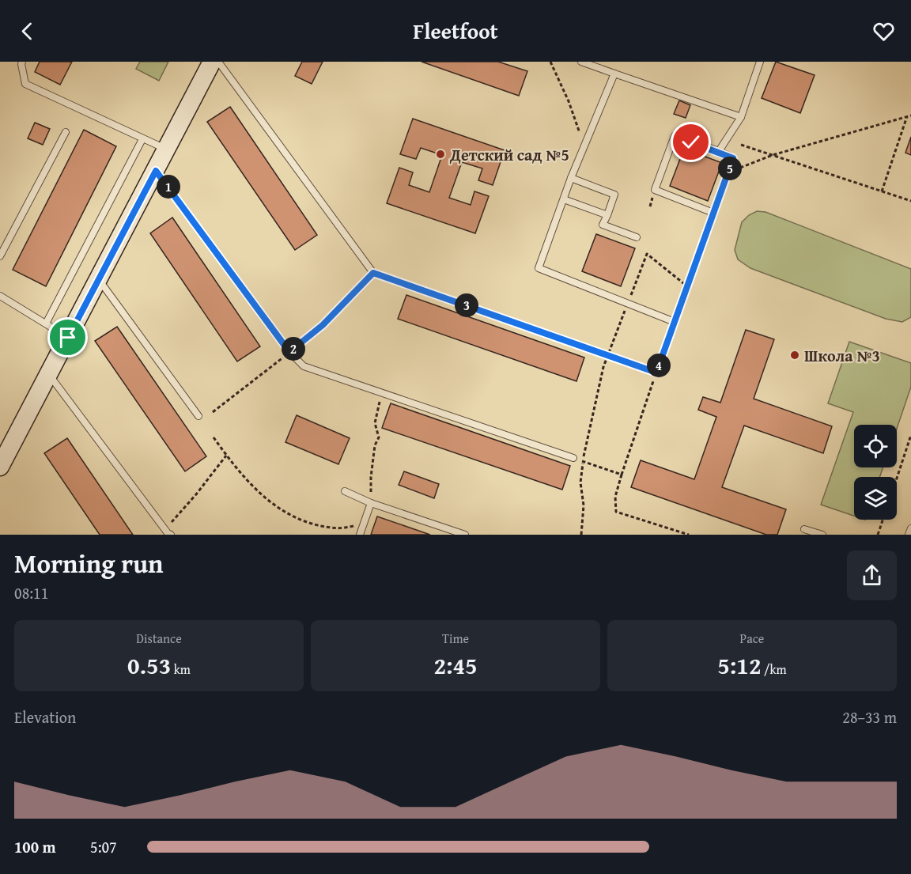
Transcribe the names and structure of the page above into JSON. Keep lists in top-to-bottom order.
{
  "places": ["Детский сад №5", "Школа №3"],
  "page": {
    "header": "Fleetfoot",
    "pins": [
      "5",
      "1",
      "3",
      "2",
      "4"
    ],
    "heading": ["Morning run", "08:11"],
    "stats": [
      ["Distance", "0.53 km"],
      ["Time", "2:45"],
      ["Pace", "5:12 /km"]
    ],
    "chart": ["Elevation", "28–33 m"],
    "list": [
      {
        "name": "100 m",
        "note": "5:07"
      }
    ]
  }
}
